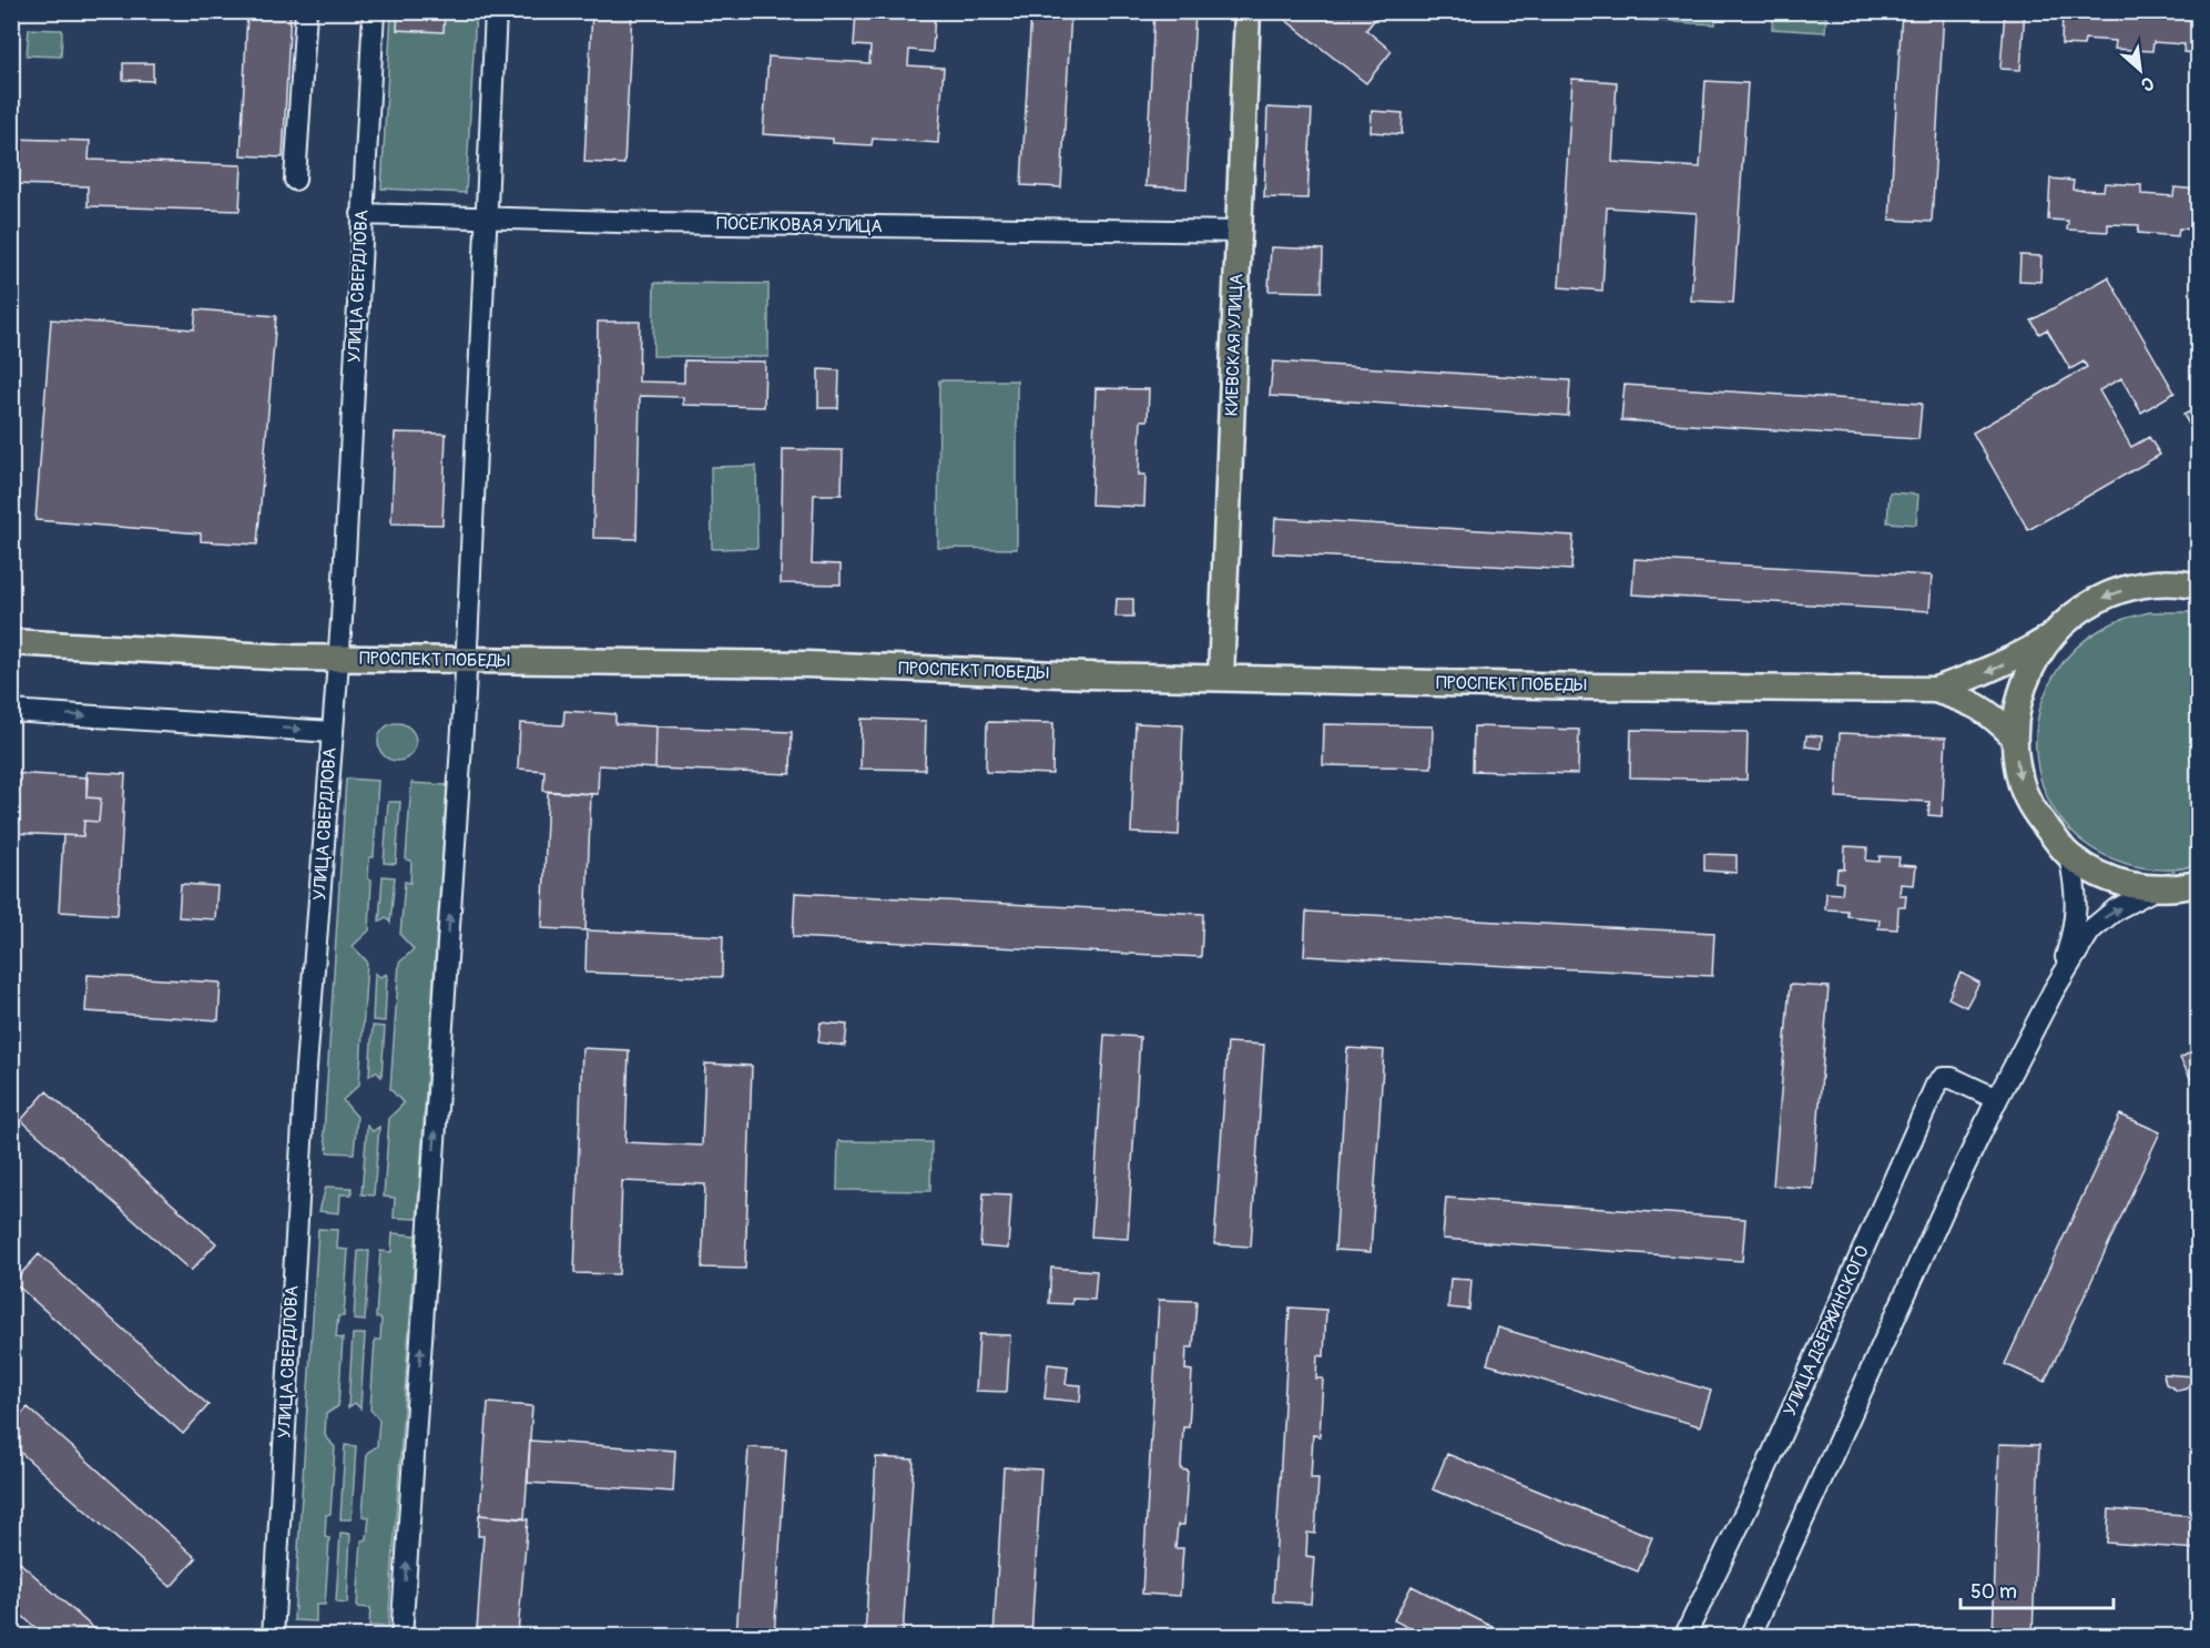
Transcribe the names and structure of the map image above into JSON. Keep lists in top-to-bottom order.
{
  "streets": {
    "main road": ["КИЕВСКАЯ УЛИЦА", "ПРОСПЕКТ ПОБЕДЫ"],
    "street": ["ПОСЕЛКОВАЯ УЛИЦА", "УЛИЦА СВЕРДЛОВА", "УЛИЦА ДЗЕРЖИНСКОГО"]
  },
  "crossings": [
    ["ПОСЕЛКОВАЯ УЛИЦА", "УЛИЦА СВЕРДЛОВА"],
    ["ПОСЕЛКОВАЯ УЛИЦА", "КИЕВСКАЯ УЛИЦА"],
    ["УЛИЦА СВЕРДЛОВА", "ПРОСПЕКТ ПОБЕДЫ"],
    ["КИЕВСКАЯ УЛИЦА", "ПРОСПЕКТ ПОБЕДЫ"]
  ],
  "scale_bar": "50 m",
  "north": "bottom right"
}
